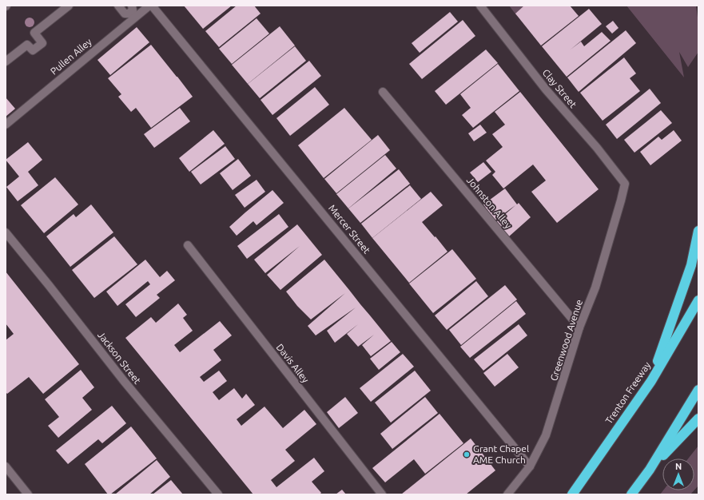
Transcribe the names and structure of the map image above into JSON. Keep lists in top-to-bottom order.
{
  "streets": {
    "highway": ["Trenton Freeway"],
    "street": [
      "Pullen Alley",
      "Clay Street",
      "Johnston Alley",
      "Mercer Street",
      "Greenwood Avenue",
      "Jackson Street",
      "Davis Alley"
    ]
  },
  "crossings": [
    ["Clay Street", "Greenwood Avenue"],
    ["Johnston Alley", "Greenwood Avenue"],
    ["Mercer Street", "Greenwood Avenue"]
  ],
  "places": ["Grant Chapel AME Church"],
  "north": "top"
}
